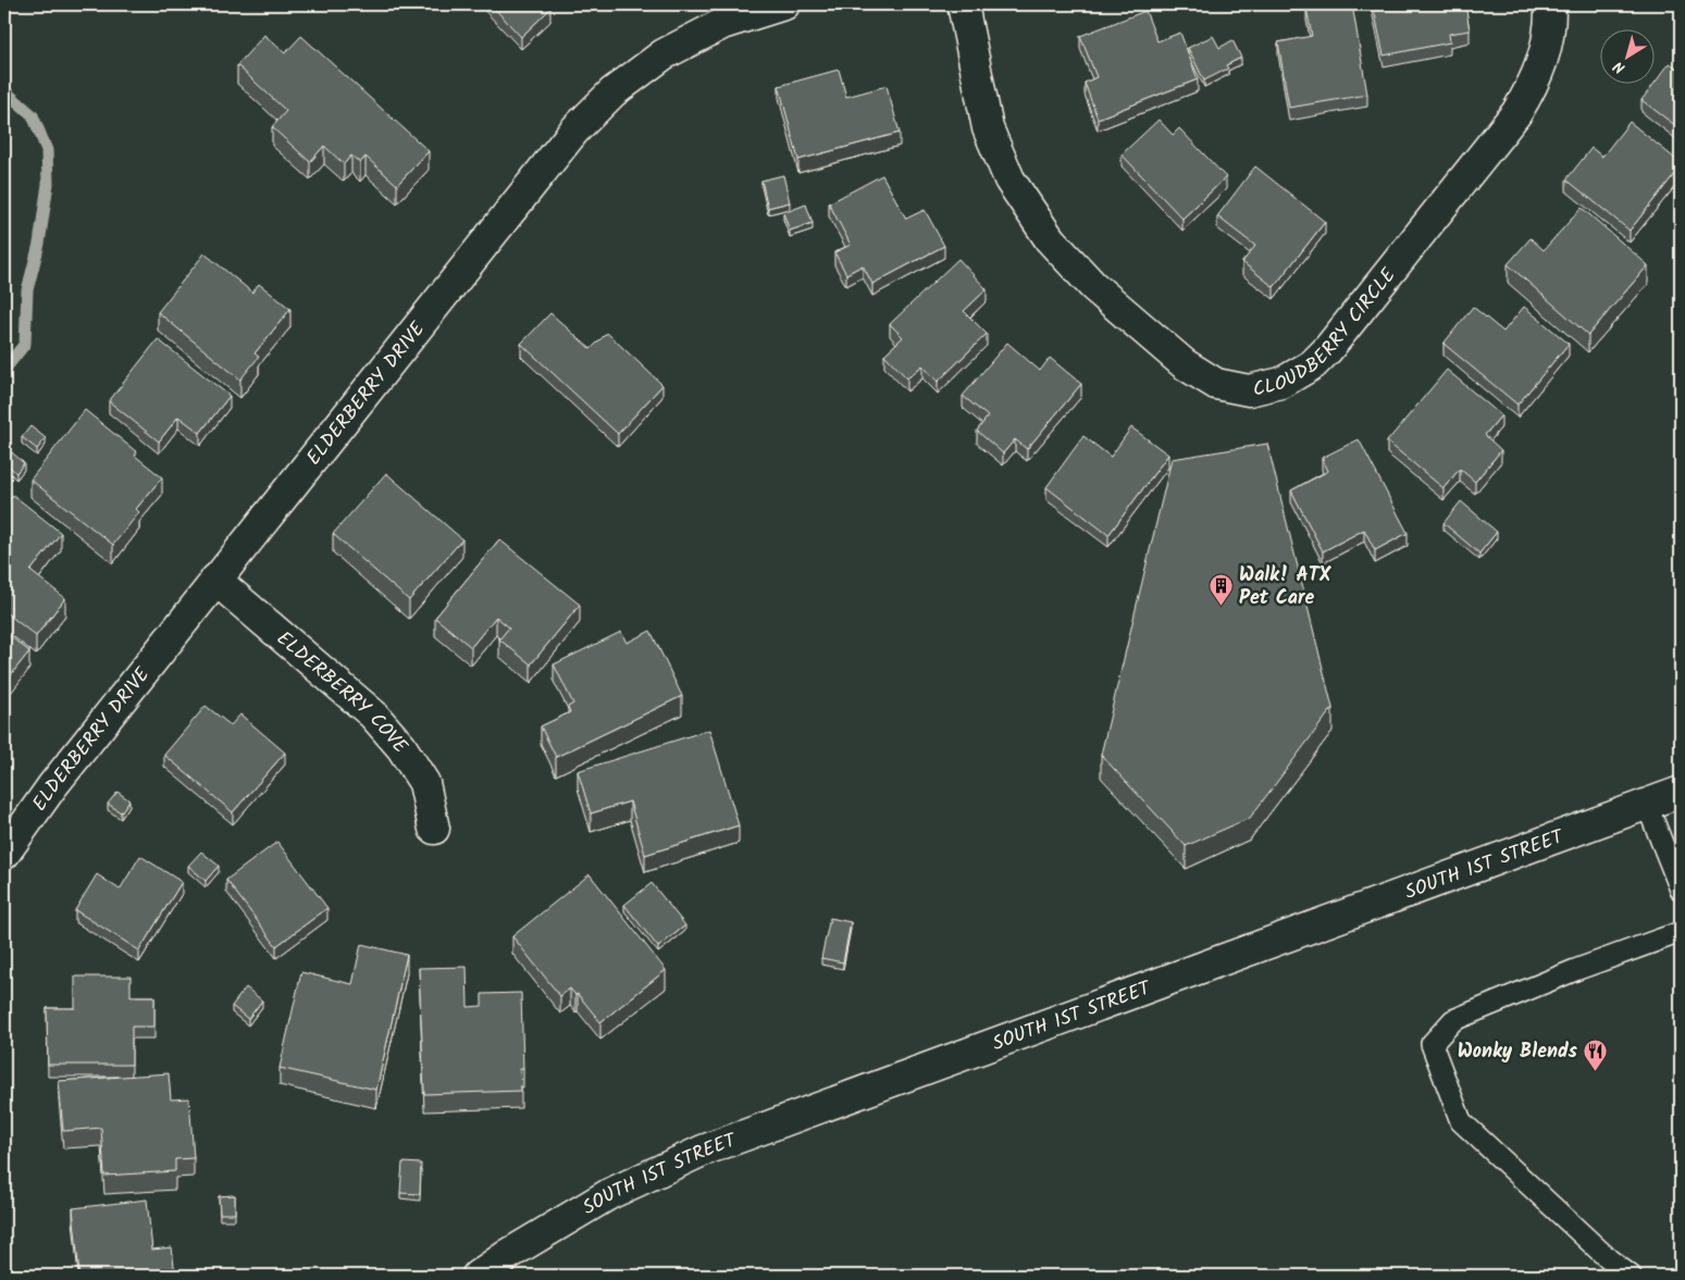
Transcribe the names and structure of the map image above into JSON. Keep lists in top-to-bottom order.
{
  "streets": {
    "street": [
      "CLOUDBERRY CIRCLE",
      "ELDERBERRY DRIVE",
      "ELDERBERRY COVE",
      "SOUTH 1ST STREET"
    ]
  },
  "crossings": [
    ["ELDERBERRY DRIVE", "ELDERBERRY COVE"]
  ],
  "places": {
    "building": ["Walk! ATX Pet Care"],
    "restaurant": ["Wonky Blends"]
  },
  "north": "bottom left"
}
